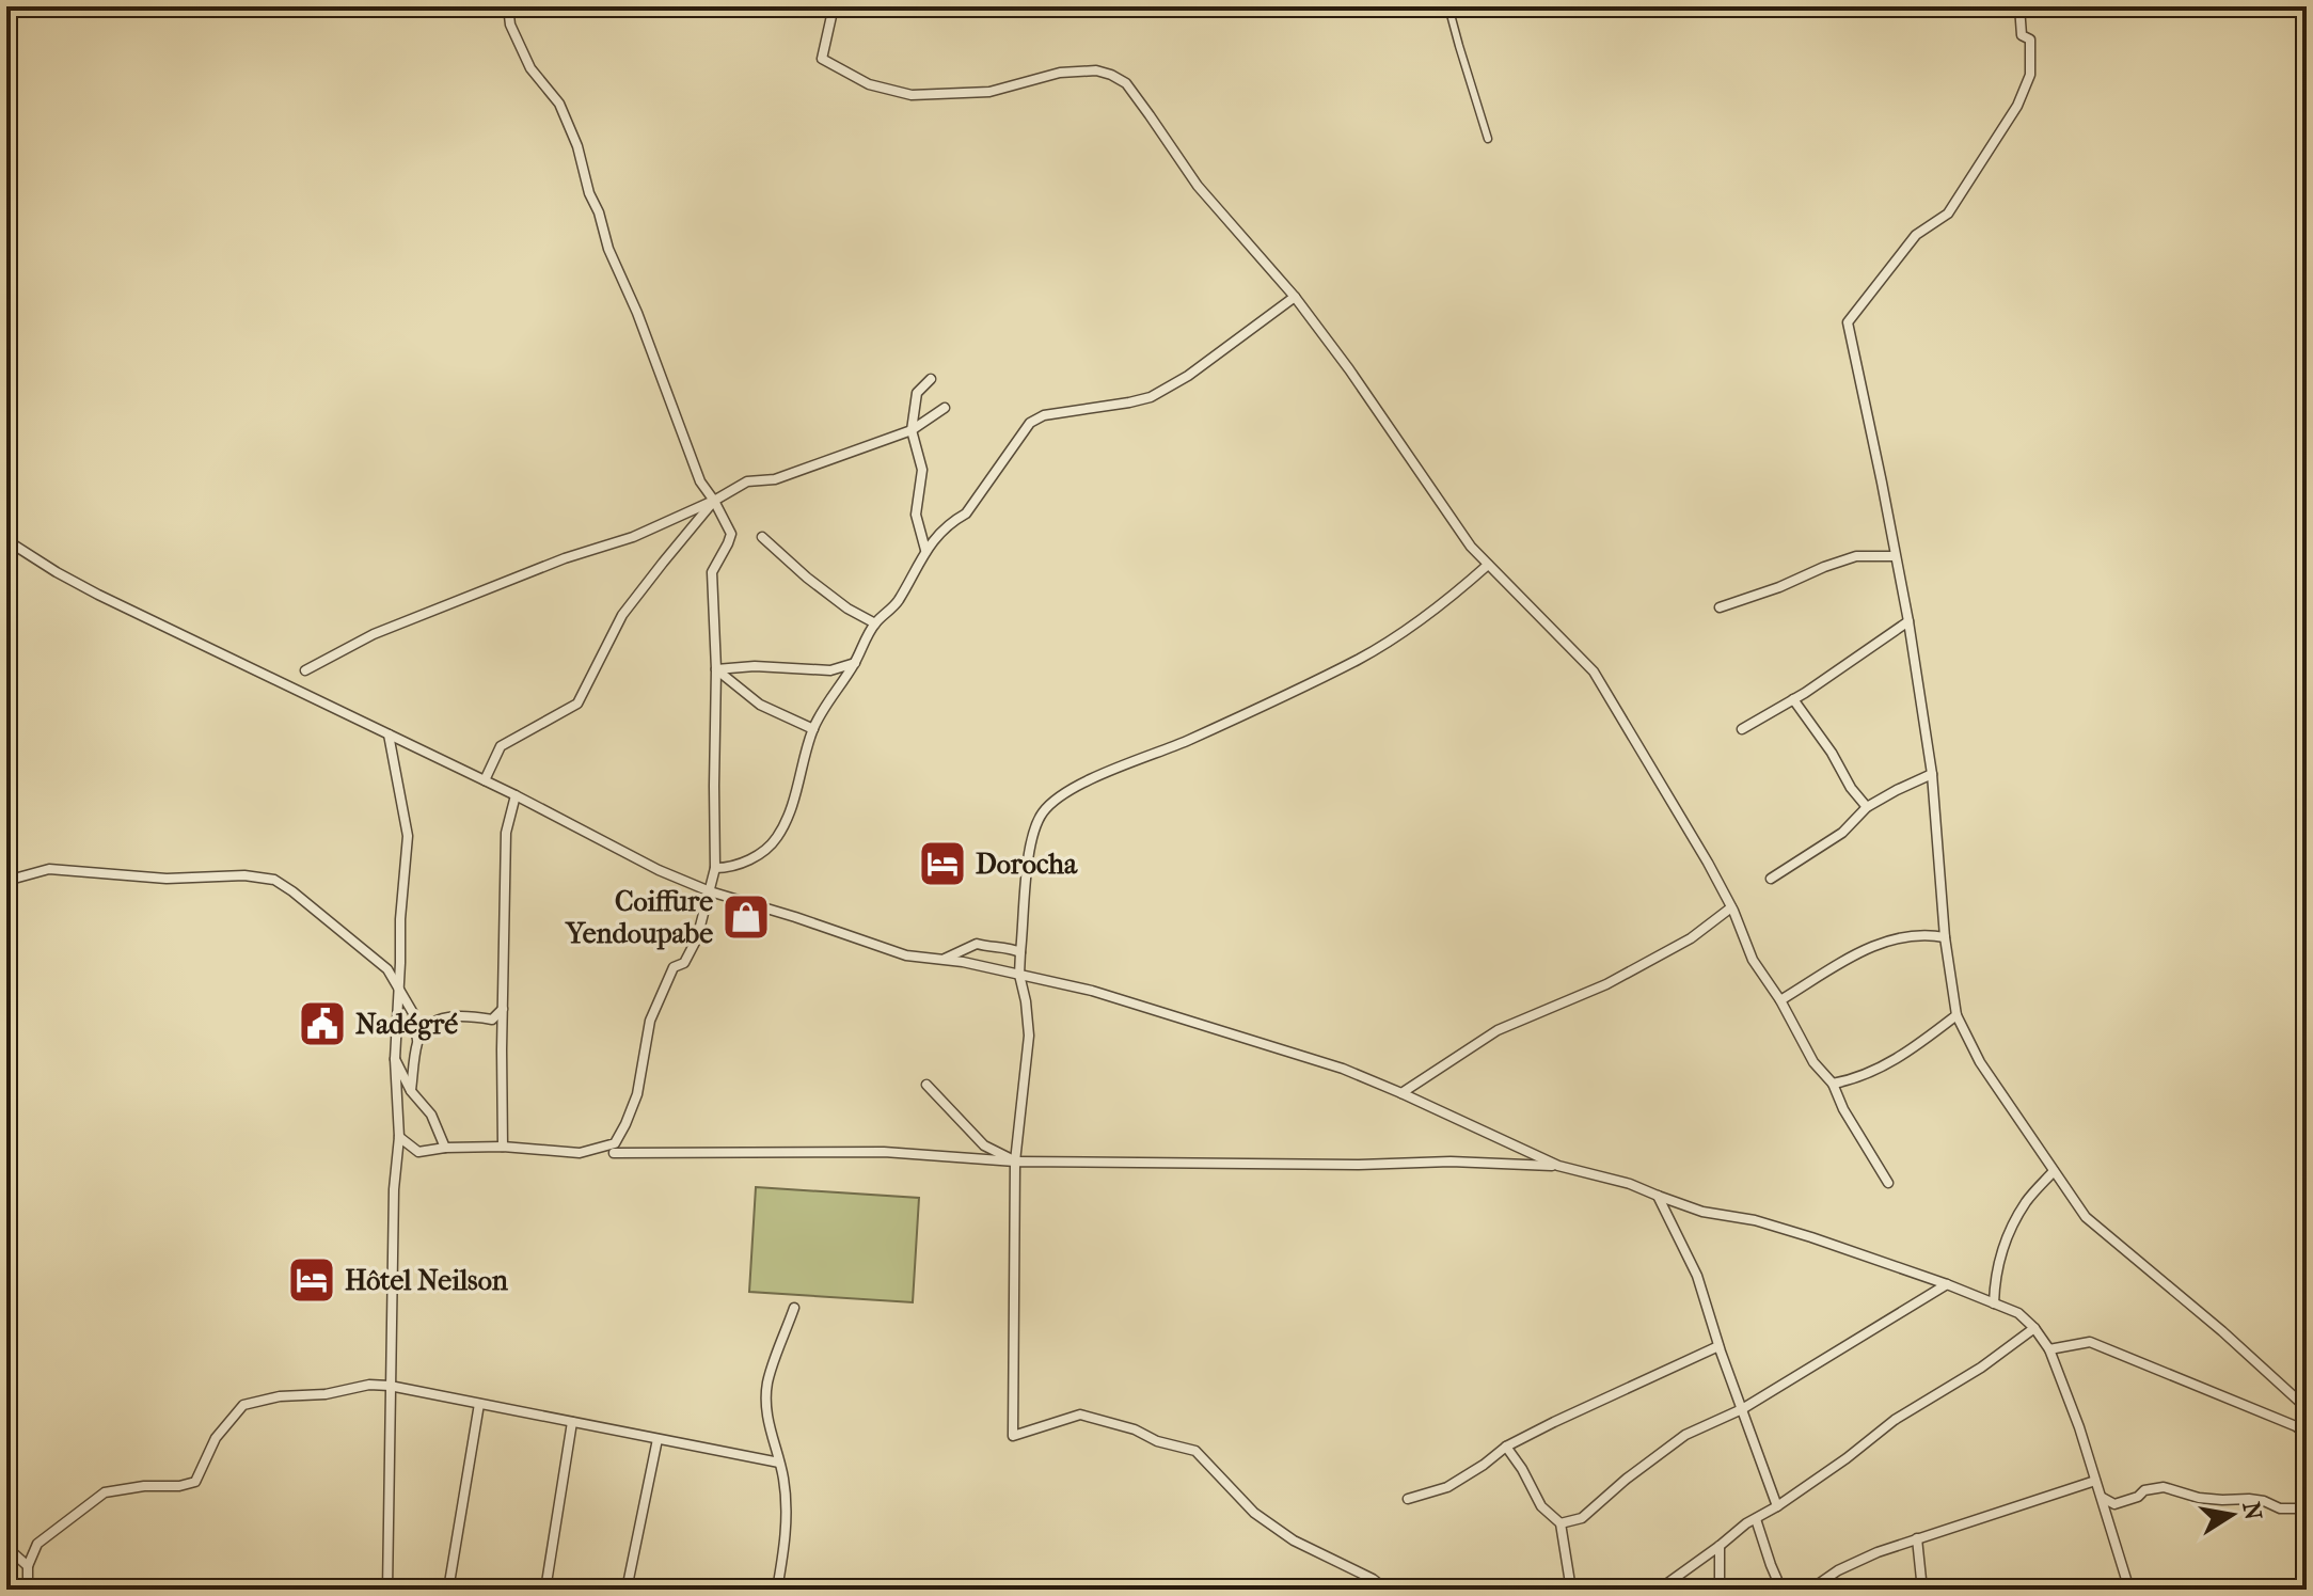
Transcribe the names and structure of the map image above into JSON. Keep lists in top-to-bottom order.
{
  "places": {
    "hotel": ["Dorocha", "Hôtel Neilson"],
    "shop": ["Coiffure Yendoupabe"],
    "public building": ["Nadégré"]
  },
  "north": "right"
}
